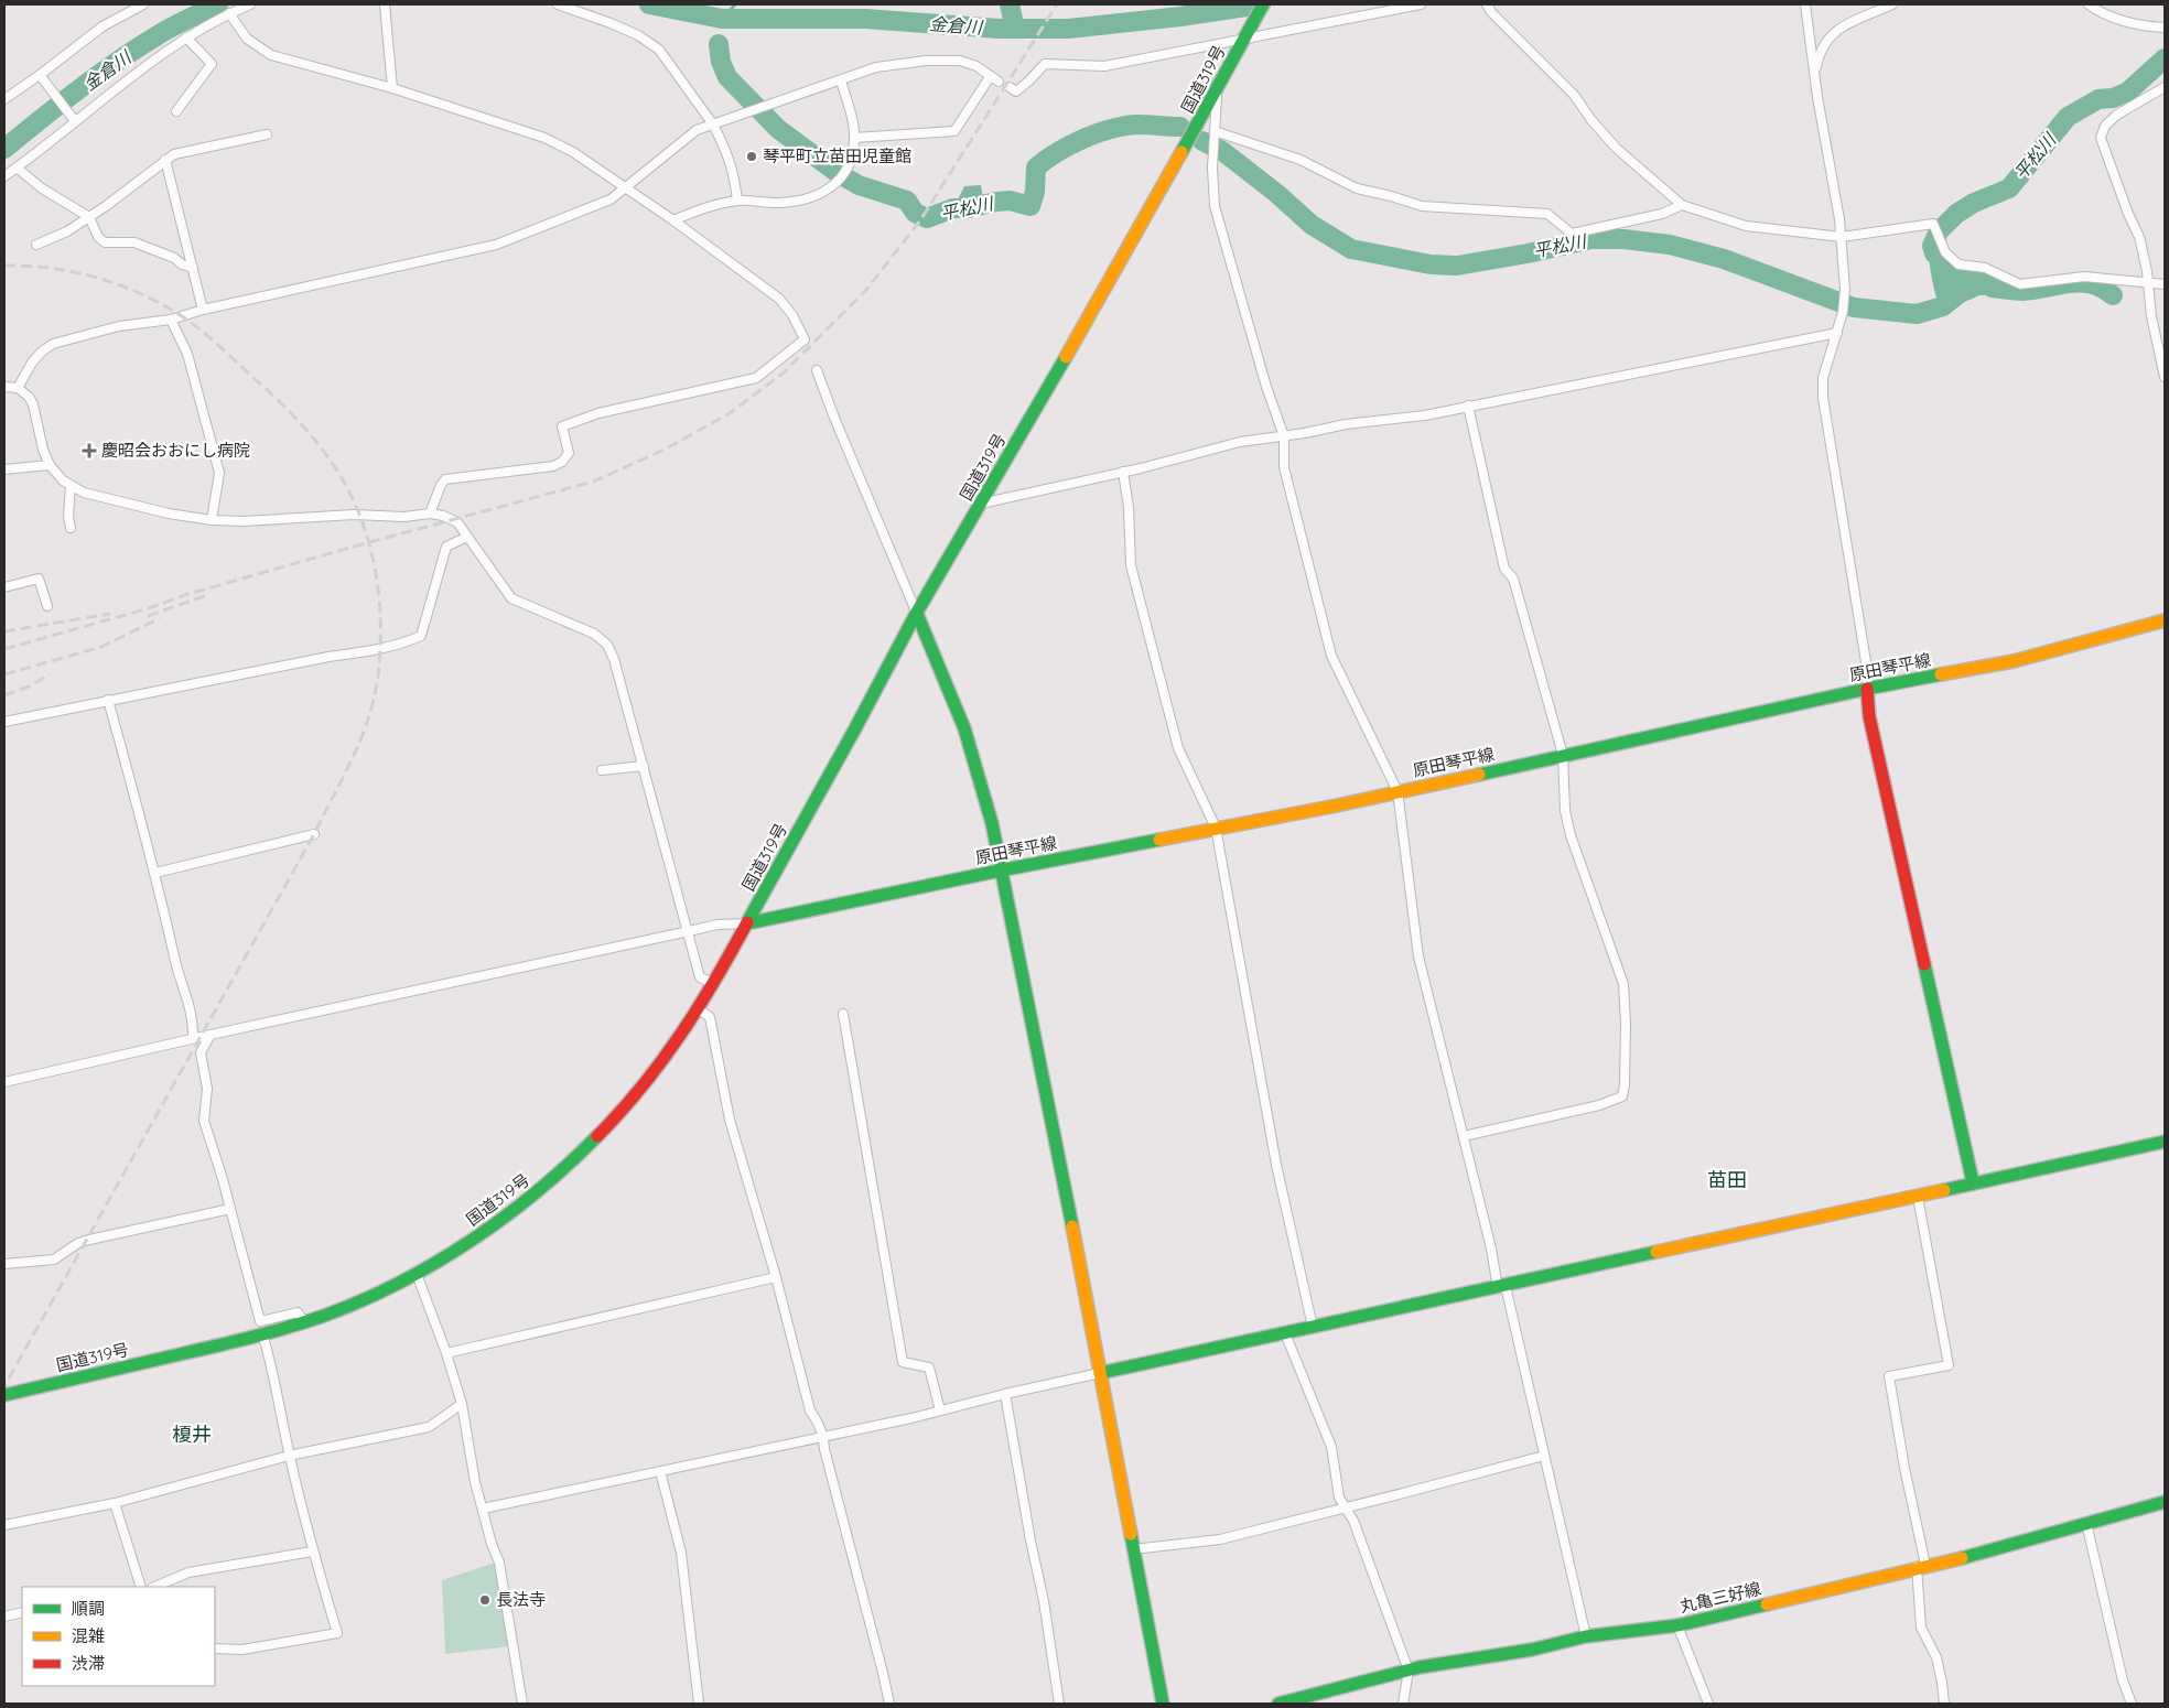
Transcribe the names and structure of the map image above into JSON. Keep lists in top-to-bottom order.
{
  "streets": {
    "main road": ["国道319号", "原田琴平線", "丸亀三好線"]
  },
  "crossings": [
    ["国道319号", "原田琴平線"]
  ],
  "districts": ["苗田", "榎井"],
  "water": ["金倉川", "平松川"],
  "places": {
    "other": ["琴平町立苗田児童館", "長法寺"],
    "health": ["慶昭会おおにし病院"]
  },
  "legend": ["順調", "混雑", "渋滞"]
}
